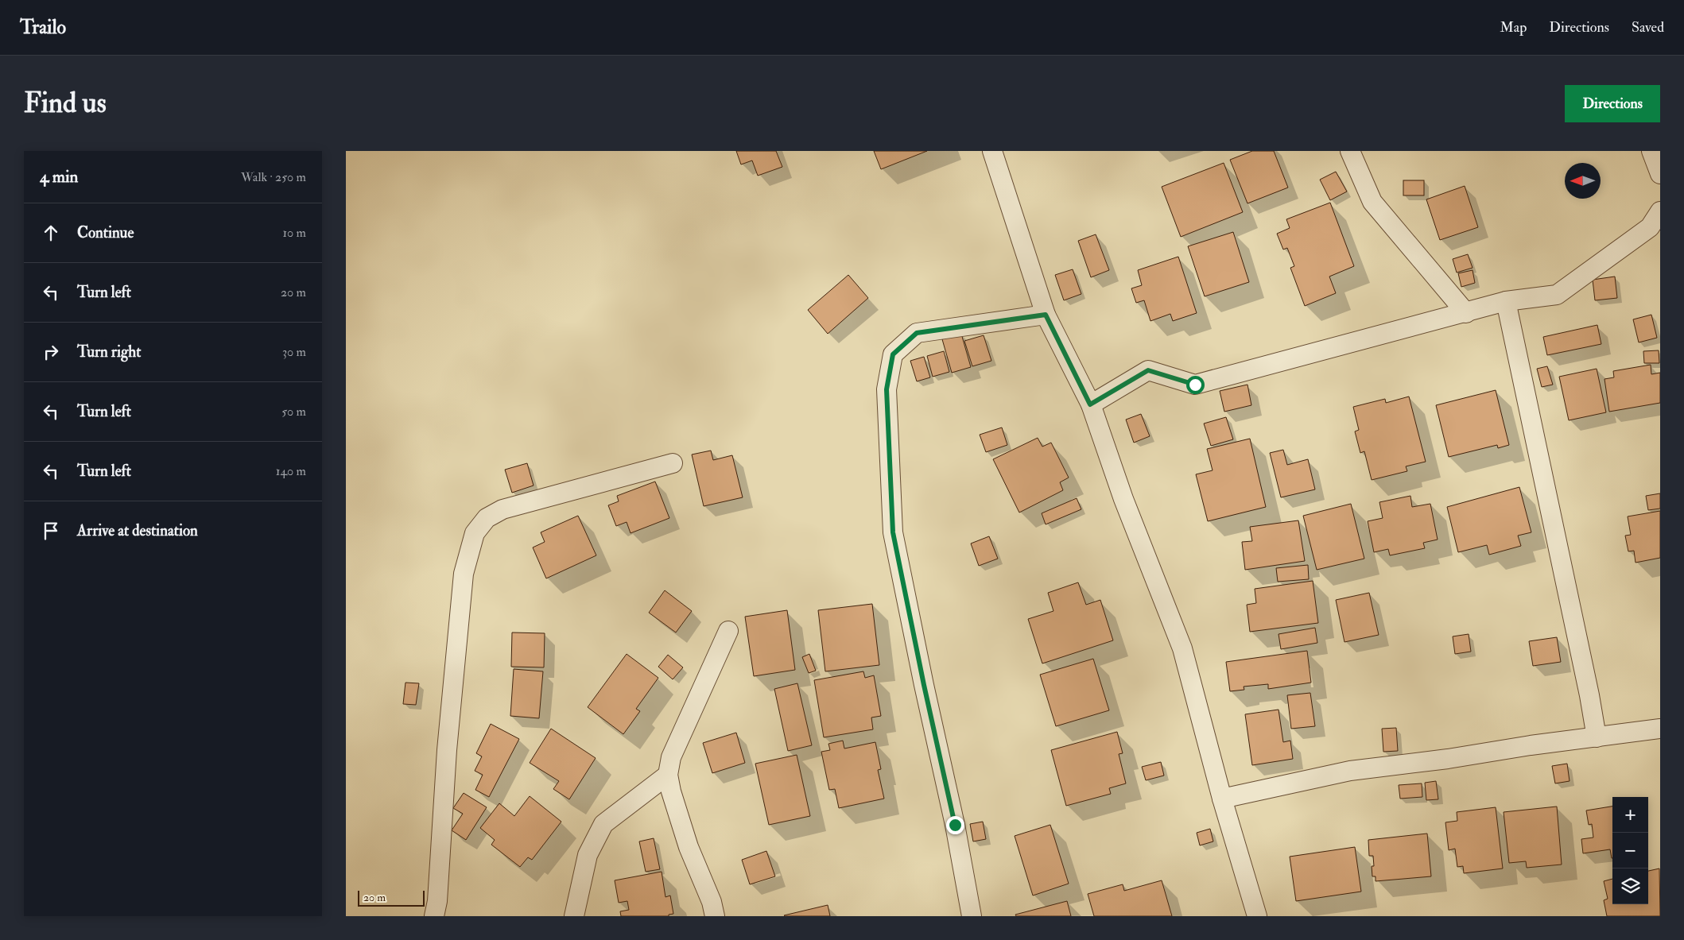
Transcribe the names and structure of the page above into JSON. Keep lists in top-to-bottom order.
{
  "scale_bar": "20 m",
  "north": "left",
  "page": {
    "header": "Trailo",
    "nav": ["Map", "Directions", "Saved"],
    "buttons": "Directions",
    "title": "Find us",
    "heading": ["4 min", "Walk · 250 m"],
    "list": [
      ["Continue", "10 m"],
      ["Turn left", "20 m"],
      ["Turn right", "30 m"],
      ["Turn left", "50 m"],
      ["Turn left", "140 m"],
      "Arrive at destination"
    ],
    "map_buttons": ["+", "−"],
    "scale": "20 m"
  }
}
